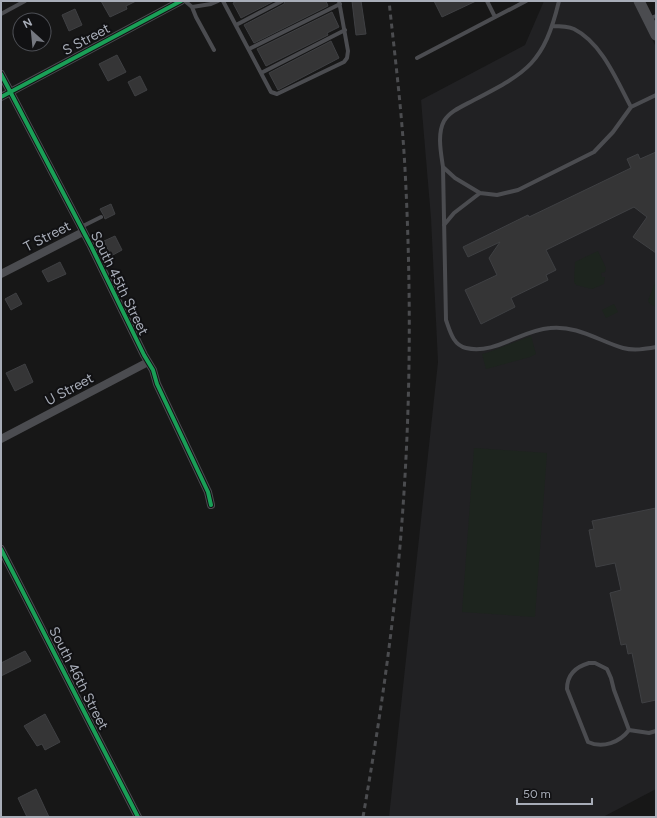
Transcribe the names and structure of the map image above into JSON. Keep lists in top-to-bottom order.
{
  "streets": {
    "street": [
      "S Street",
      "T Street",
      "South 45th Street",
      "U Street",
      "South 46th Street"
    ]
  },
  "crossings": [
    ["S Street", "South 45th Street"],
    ["T Street", "South 45th Street"],
    ["South 45th Street", "U Street"]
  ],
  "scale_bar": "50 m",
  "north": "top left"
}
